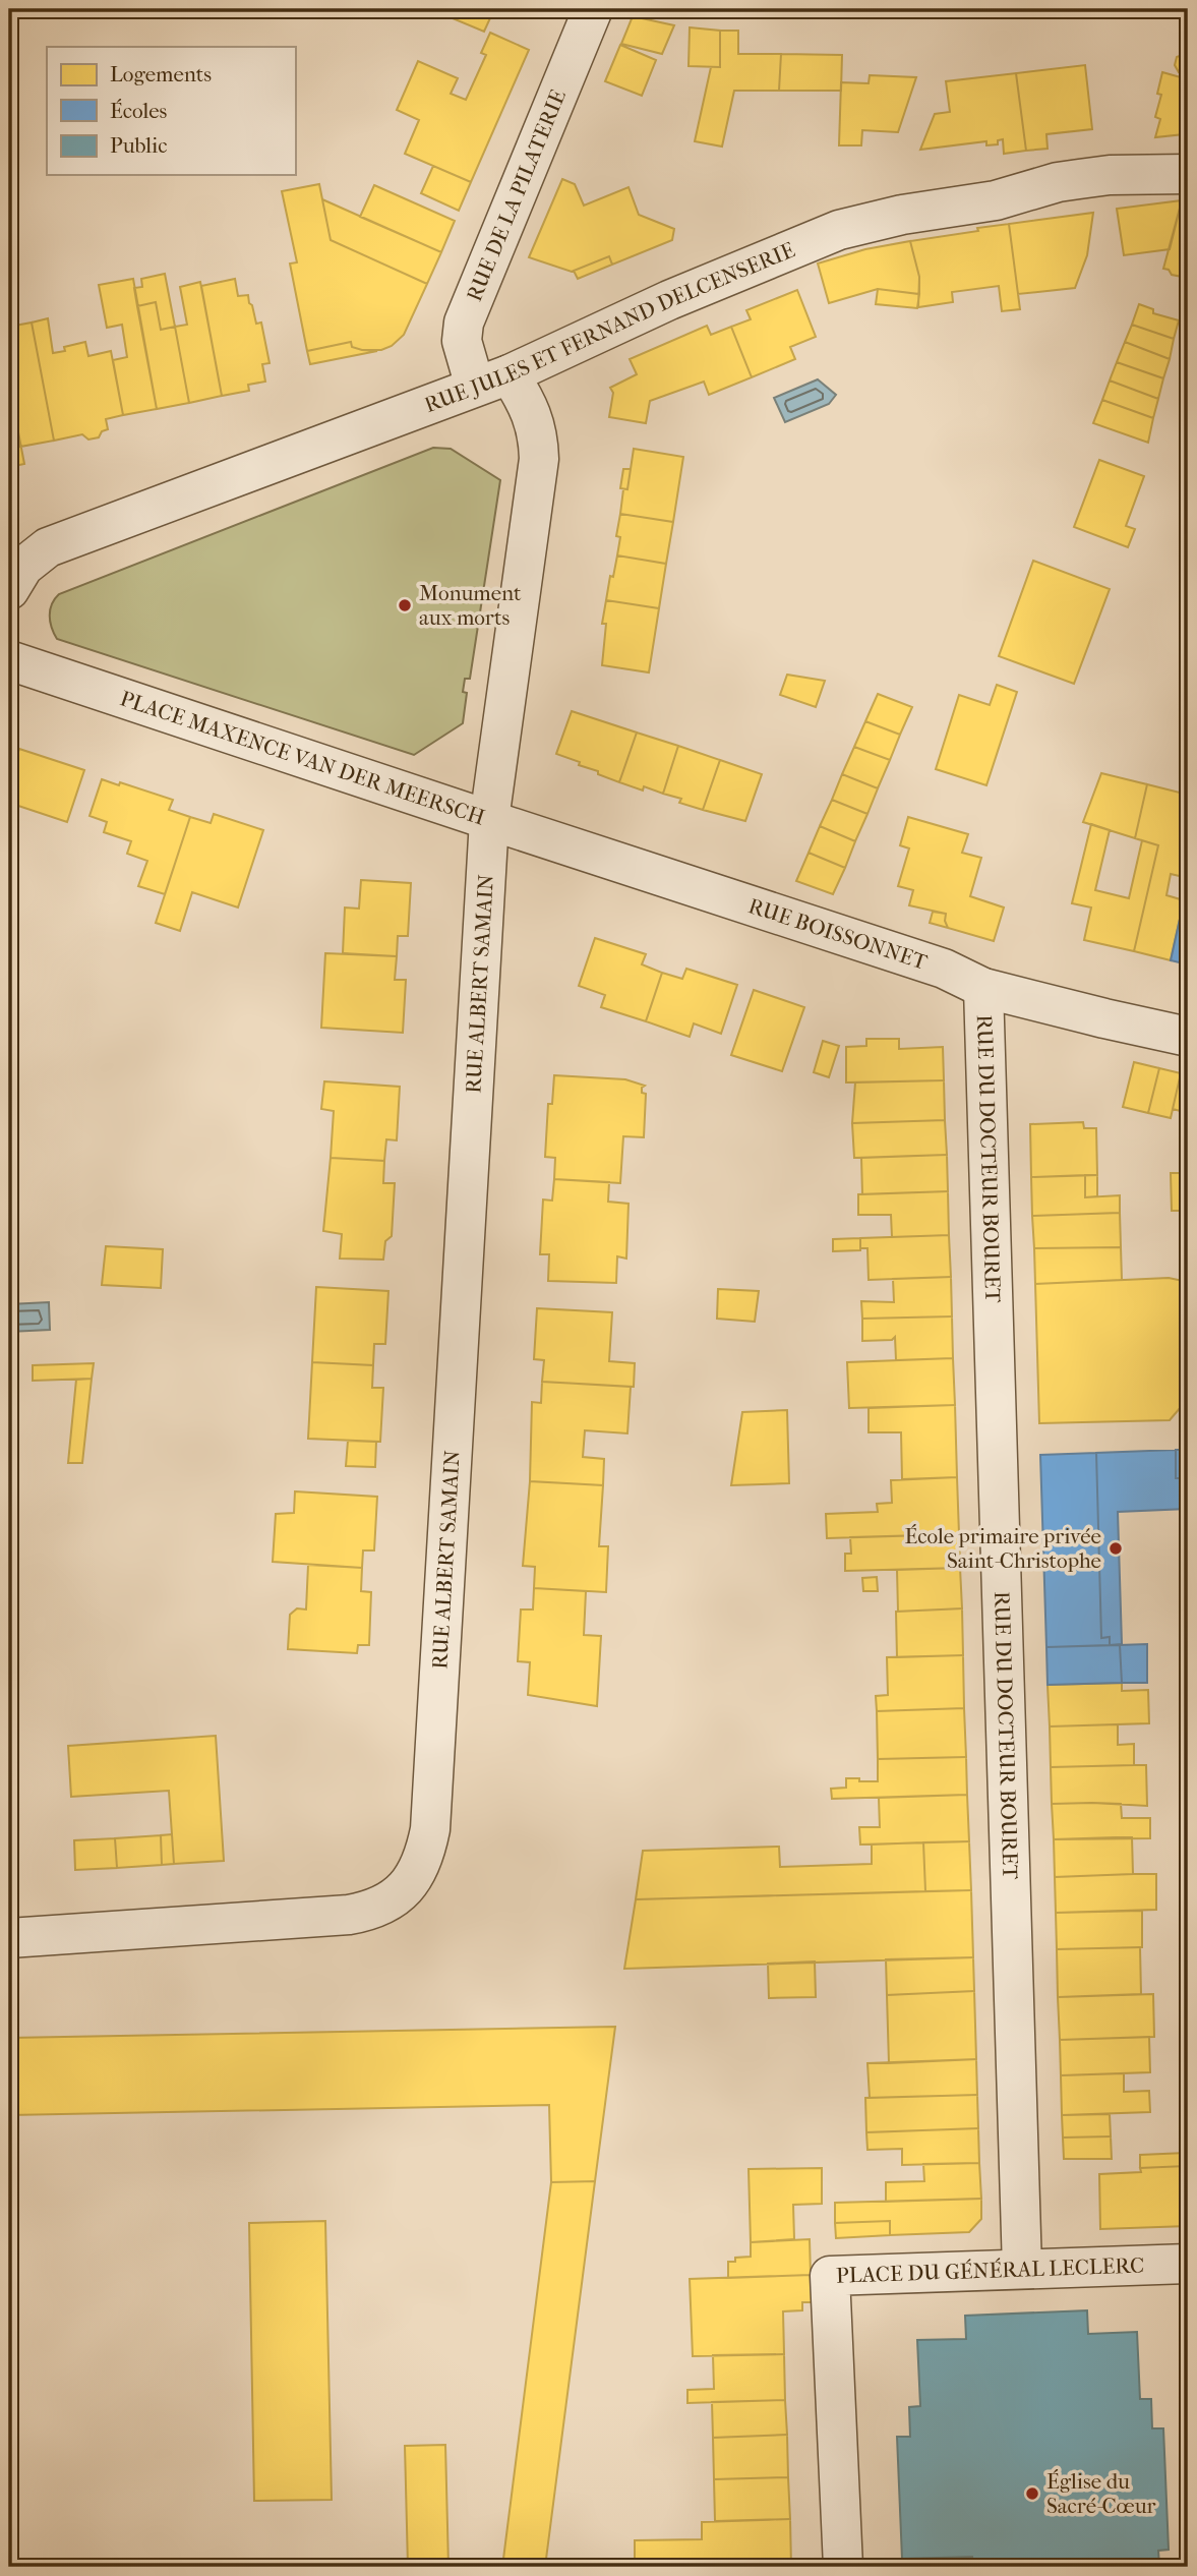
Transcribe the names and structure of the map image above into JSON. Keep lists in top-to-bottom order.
{
  "streets": {
    "street": [
      "RUE DE LA PILATERIE",
      "RUE JULES ET FERNAND DELCENSERIE",
      "PLACE MAXENCE VAN DER MEERSCH",
      "RUE BOISSONNET",
      "RUE ALBERT SAMAIN",
      "RUE DU DOCTEUR BOURET",
      "PLACE DU GÉNÉRAL LECLERC"
    ]
  },
  "crossings": [
    ["RUE DE LA PILATERIE", "RUE JULES ET FERNAND DELCENSERIE"],
    ["RUE DE LA PILATERIE", "PLACE MAXENCE VAN DER MEERSCH"],
    ["RUE JULES ET FERNAND DELCENSERIE", "PLACE MAXENCE VAN DER MEERSCH"],
    ["PLACE MAXENCE VAN DER MEERSCH", "RUE BOISSONNET"],
    ["PLACE MAXENCE VAN DER MEERSCH", "RUE ALBERT SAMAIN"],
    ["RUE BOISSONNET", "RUE ALBERT SAMAIN"],
    ["RUE BOISSONNET", "RUE DU DOCTEUR BOURET"],
    ["RUE DU DOCTEUR BOURET", "PLACE DU GÉNÉRAL LECLERC"]
  ],
  "places": ["Monument aux morts", "École primaire privée Saint-Christophe", "Église du Sacré-Cœur"],
  "legend": ["Logements", "Écoles", "Public"]
}
